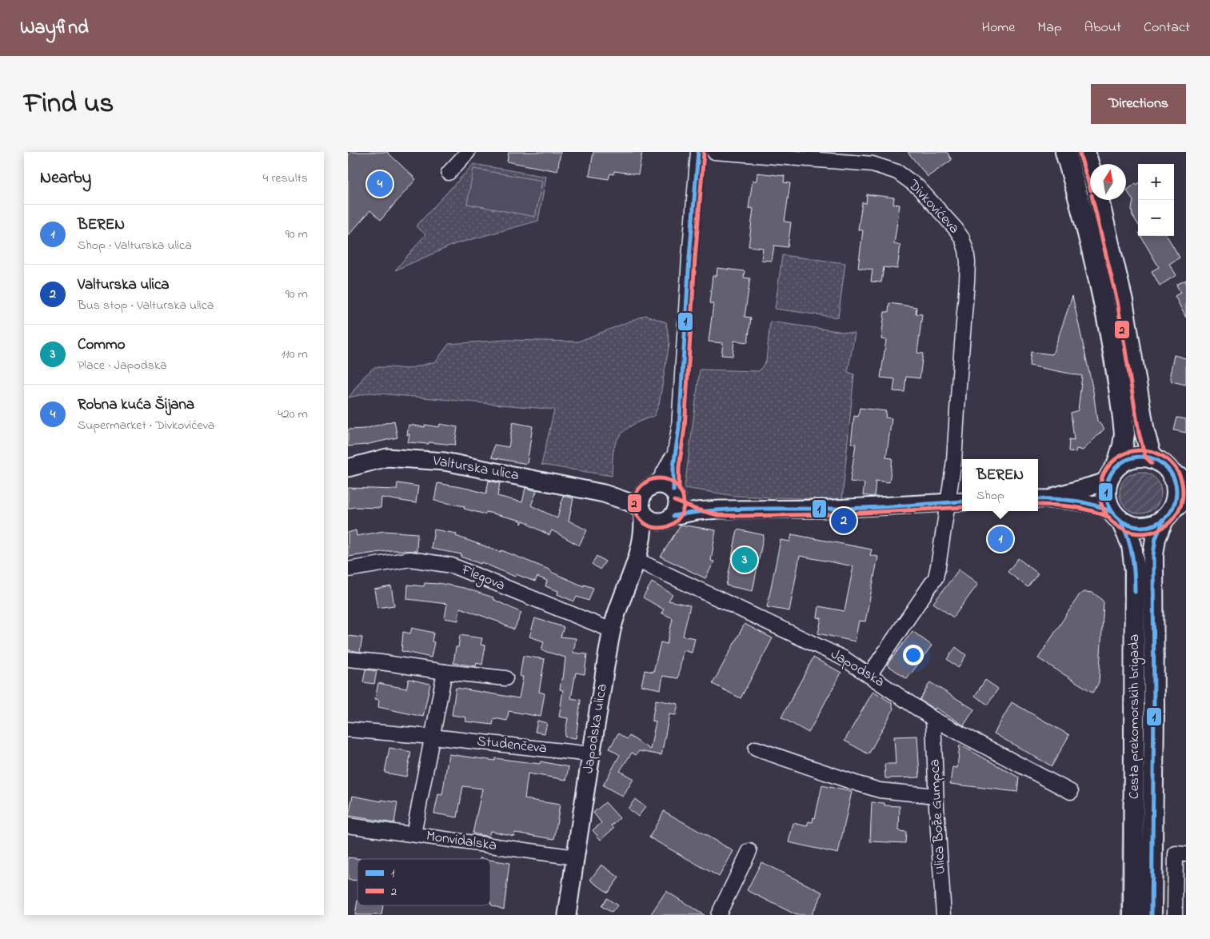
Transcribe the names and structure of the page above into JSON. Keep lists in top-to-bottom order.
{
  "streets": {
    "main road": ["Cesta prekomorskih brigada"],
    "street": [
      "Divkovićeva",
      "Valturska ulica",
      "Flegova",
      "Japodska",
      "Japodska ulica",
      "Studenčeva",
      "Ulica Bože Gumpca",
      "Monvidalska"
    ]
  },
  "crossings": [
    ["Divkovićeva", "Japodska"],
    ["Valturska ulica", "Japodska ulica"],
    ["Flegova", "Japodska ulica"],
    ["Japodska", "Japodska ulica"],
    ["Japodska", "Ulica Bože Gumpca"],
    ["Japodska ulica", "Studenčeva"],
    ["Japodska ulica", "Monvidalska"]
  ],
  "lines": ["transit line 1", "transit line 2"],
  "legend": ["1", "2"],
  "north": "top",
  "page": {
    "header": "Wayfind",
    "nav": [
      "Home",
      "Map",
      "About",
      "Contact"
    ],
    "title": "Find us",
    "buttons": "Directions",
    "heading": ["Nearby", "4 results"],
    "map_buttons": ["+", "−"],
    "pins": [
      "4",
      "2",
      "1",
      "3"
    ],
    "list": [
      {
        "mark": "1",
        "name": "BEREN",
        "note": "Shop · Valturska ulica",
        "value": "90 m"
      },
      {
        "mark": "2",
        "name": "Valturska ulica",
        "note": "Bus stop · Valturska ulica",
        "value": "90 m"
      },
      {
        "mark": "3",
        "name": "Commo",
        "note": "Place · Japodska",
        "value": "110 m"
      },
      {
        "mark": "4",
        "name": "Robna kuća Šijana",
        "note": "Supermarket · Divkovićeva",
        "value": "420 m"
      }
    ],
    "popup": ["BEREN", "Shop"]
  }
}
